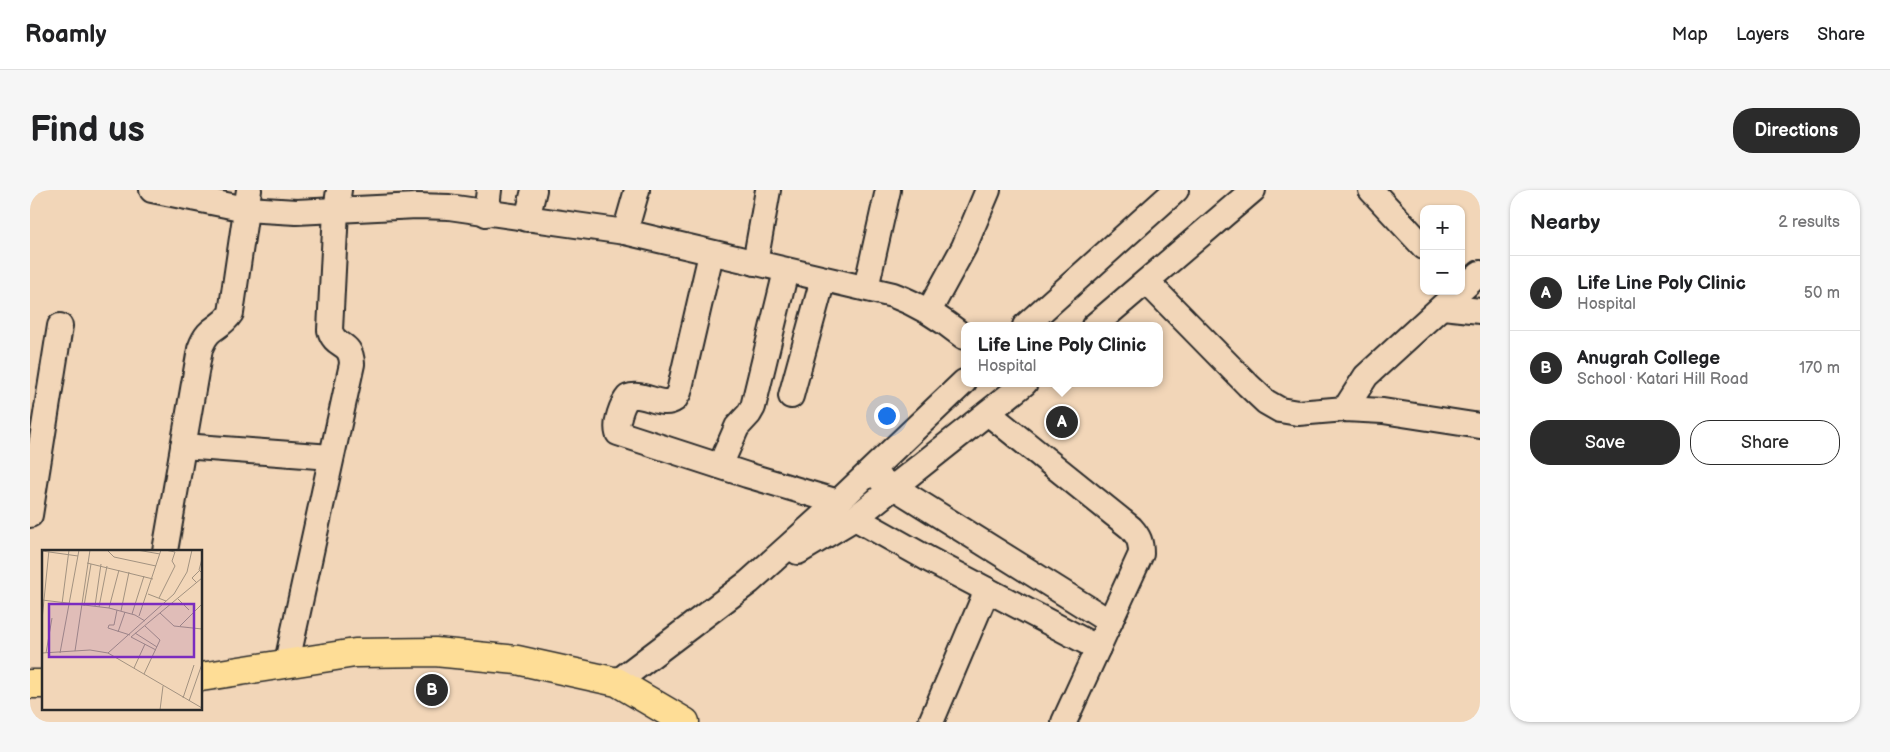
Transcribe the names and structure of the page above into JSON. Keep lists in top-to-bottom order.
{
  "page": {
    "header": "Roamly",
    "nav": ["Map", "Layers", "Share"],
    "buttons": [
      "Directions",
      ["Save", "Share"]
    ],
    "title": "Find us",
    "heading": ["Nearby", "2 results"],
    "map_buttons": ["+", "−"],
    "list": [
      {
        "mark": "A",
        "name": "Life Line Poly Clinic",
        "note": "Hospital",
        "value": "50 m"
      },
      {
        "mark": "B",
        "name": "Anugrah College",
        "note": "School · Katari Hill Road",
        "value": "170 m"
      }
    ],
    "popup": ["Life Line Poly Clinic", "Hospital"],
    "pins": ["A", "B"]
  }
}
